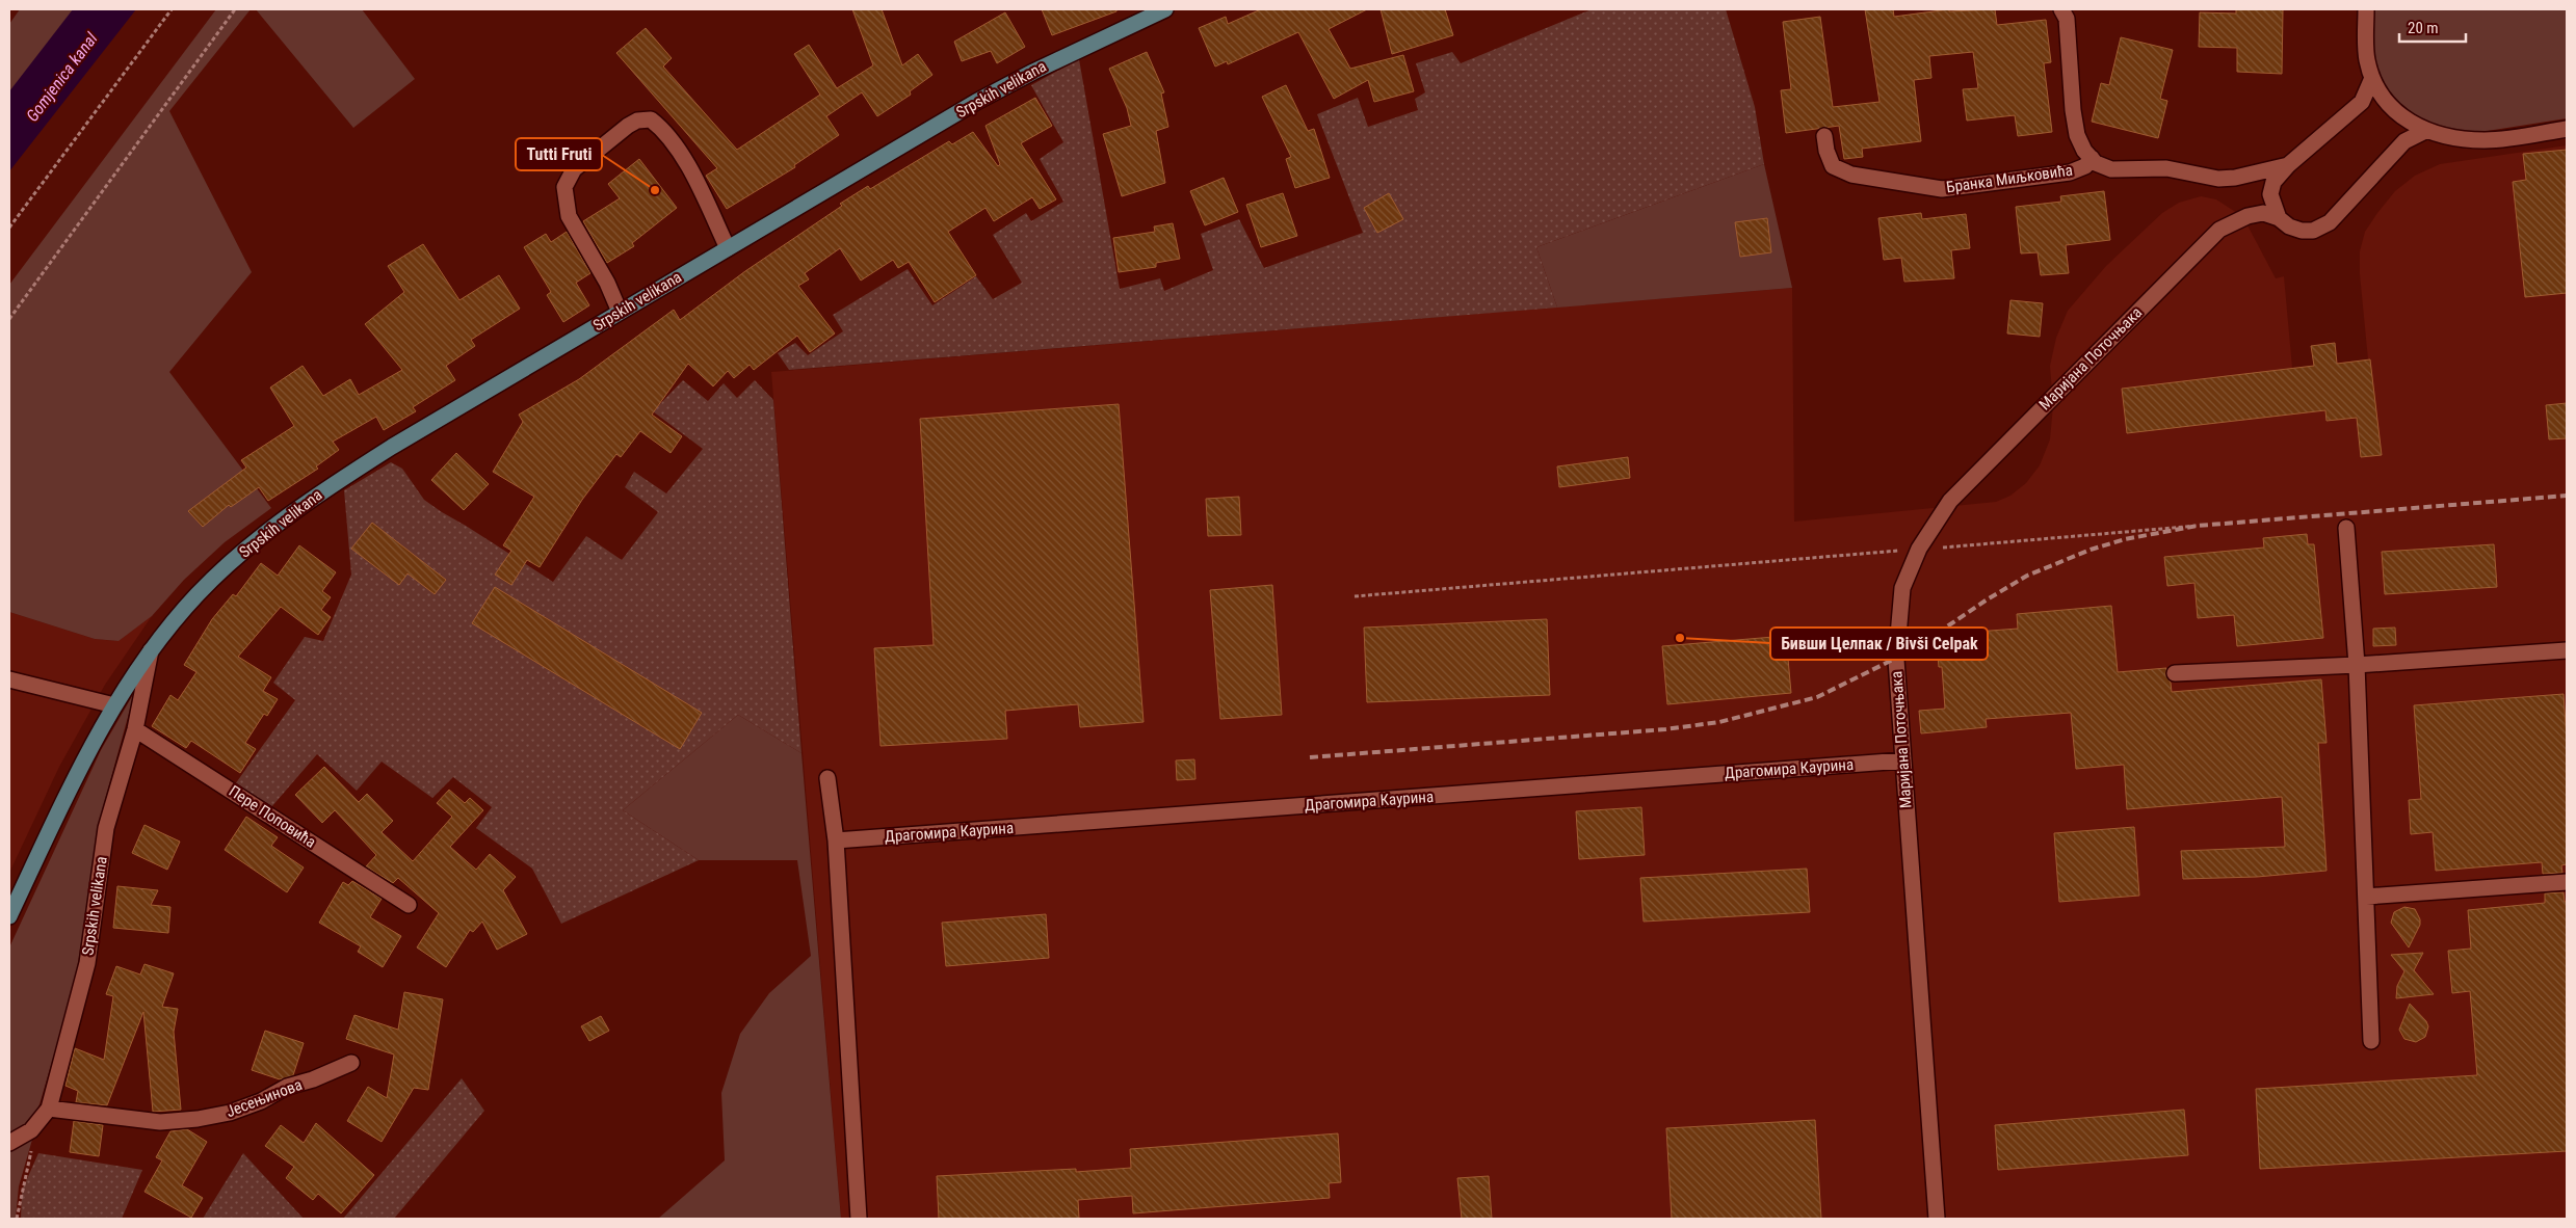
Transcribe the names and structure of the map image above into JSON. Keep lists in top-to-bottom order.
{
  "streets": {
    "main road": ["Srpskih velikana"],
    "street": [
      "Бранка Миљковића",
      "Маријана Поточњака",
      "Драгомира Каурина",
      "Пере Поповића",
      "Јесењинова"
    ]
  },
  "crossings": [
    ["Srpskih velikana", "Пере Поповића"],
    ["Srpskih velikana", "Јесењинова"],
    ["Маријана Поточњака", "Драгомира Каурина"]
  ],
  "water": ["Gomjenica kanal"],
  "places": ["Tutti Fruti", "Бивши Целпак / Bivši Celpak"],
  "scale_bar": "20 m"
}
